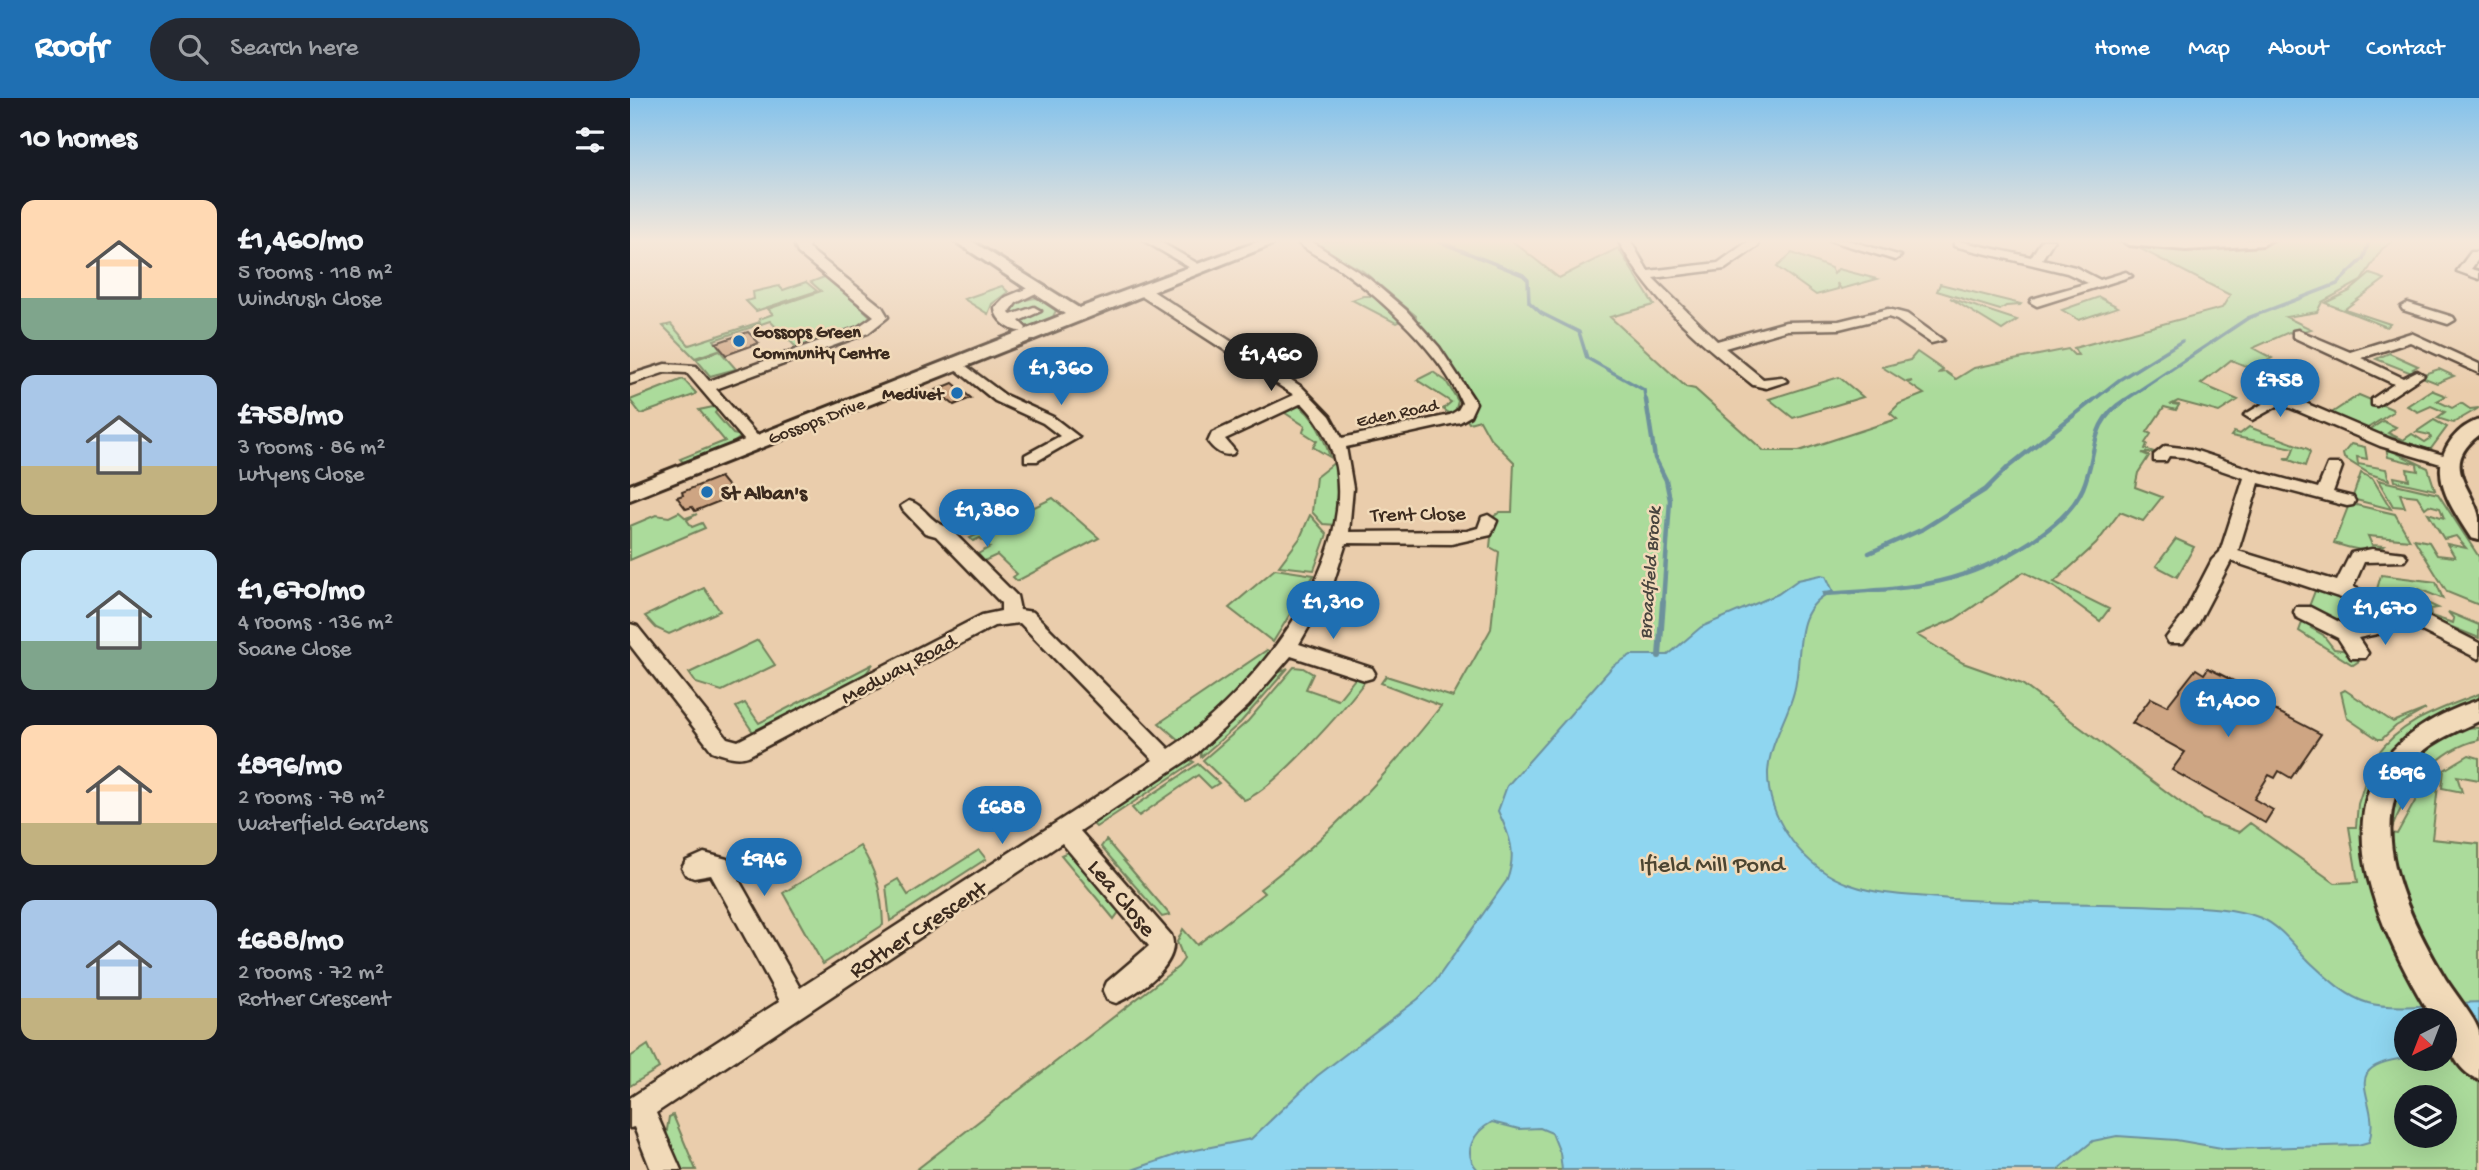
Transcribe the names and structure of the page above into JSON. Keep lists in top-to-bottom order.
{
  "streets": {
    "street": [
      "Eden Road",
      "Gossops Drive",
      "Trent Close",
      "Medway Road",
      "Lea Close",
      "Rother Crescent"
    ]
  },
  "crossings": [
    ["Eden Road", "Rother Crescent"],
    ["Gossops Drive", "Rother Crescent"],
    ["Trent Close", "Rother Crescent"],
    ["Lea Close", "Rother Crescent"]
  ],
  "water": ["Broadfield Brook"],
  "parks": ["Ifield Mill Pond"],
  "places": ["Gossops Green Community Centre", "Medivet", "St Alban's"],
  "north": "bottom left",
  "page": {
    "header": "Roofr",
    "search": "Search here",
    "nav": [
      "Home",
      "Map",
      "About",
      "Contact"
    ],
    "heading": "10 homes",
    "list": [
      {
        "name": "£1,460/mo",
        "note": "5 rooms · 118 m² · Windrush Close"
      },
      {
        "name": "£758/mo",
        "note": "3 rooms · 86 m² · Lutyens Close"
      },
      {
        "name": "£1,670/mo",
        "note": "4 rooms · 136 m² · Soane Close"
      },
      {
        "name": "£896/mo",
        "note": "2 rooms · 78 m² · Waterfield Gardens"
      },
      {
        "name": "£688/mo",
        "note": "2 rooms · 72 m² · Rother Crescent"
      }
    ],
    "price": [
      "£1,460",
      "£1,360",
      "£758",
      "£1,380",
      "£1,310",
      "£1,670",
      "£1,400",
      "£896",
      "£688",
      "£946"
    ]
  }
}
